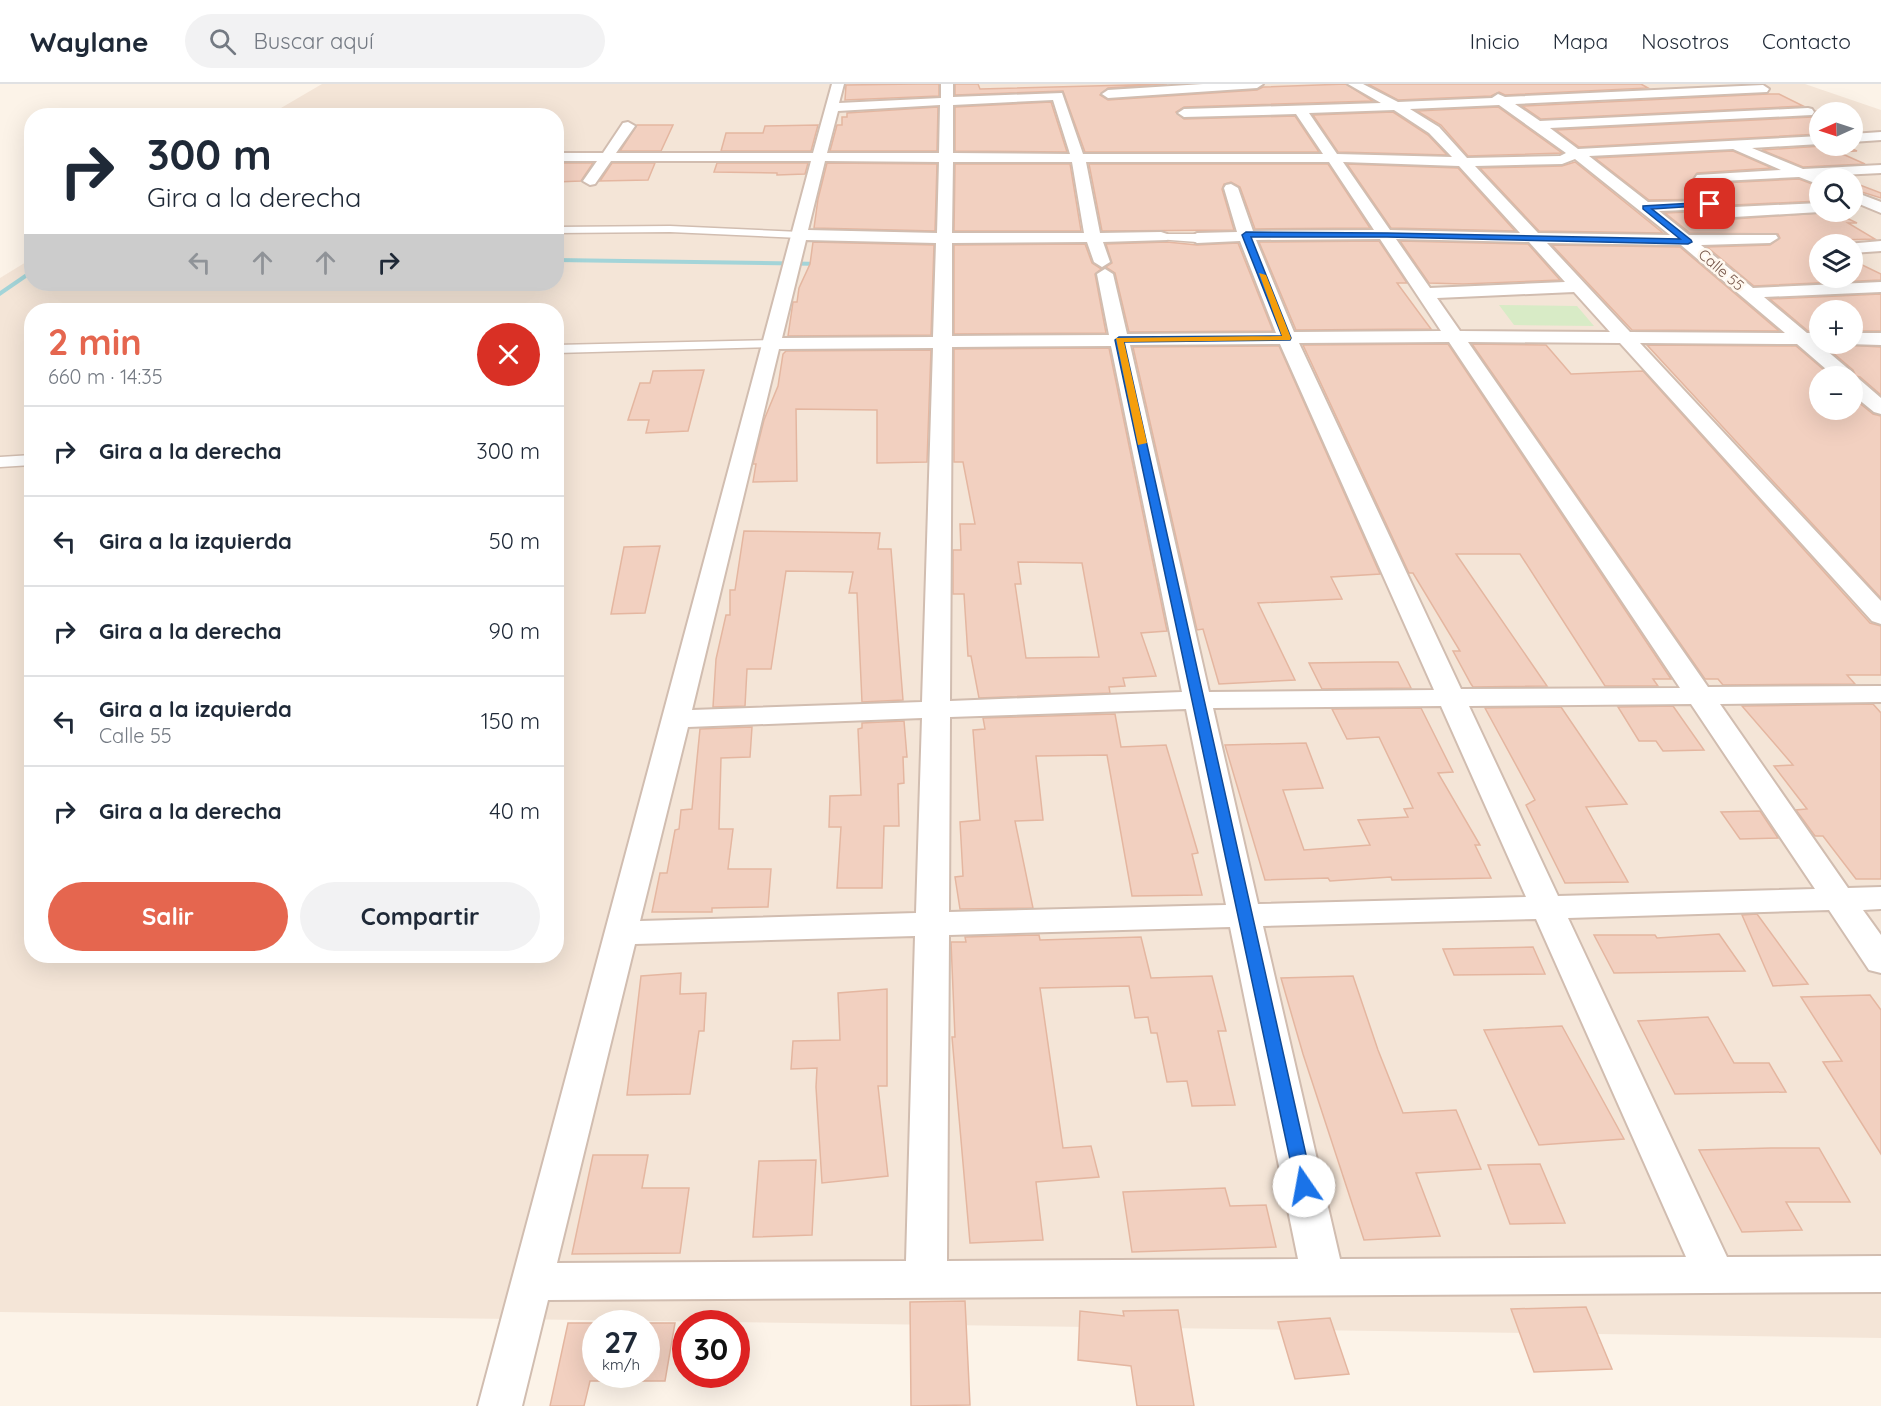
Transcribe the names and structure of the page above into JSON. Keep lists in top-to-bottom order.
{
  "streets": {
    "street": ["Calle 55"]
  },
  "north": "left",
  "page": {
    "header": "Waylane",
    "search": "Buscar aquí",
    "nav": [
      "Inicio",
      "Mapa",
      "Nosotros",
      "Contacto"
    ],
    "map_buttons": ["+", "−"],
    "turn": ["300 m", "Gira a la derecha"],
    "heading": ["2 min", "660 m · 14:35"],
    "list": [
      {
        "name": "Gira a la derecha",
        "value": "300 m"
      },
      {
        "name": "Gira a la izquierda",
        "value": "50 m"
      },
      {
        "name": "Gira a la derecha",
        "value": "90 m"
      },
      {
        "name": "Gira a la izquierda",
        "note": "Calle 55",
        "value": "150 m"
      },
      {
        "name": "Gira a la derecha",
        "value": "40 m"
      }
    ],
    "buttons": ["Salir", "Compartir"],
    "speed": "27 km/h",
    "limit": "30"
  }
}
